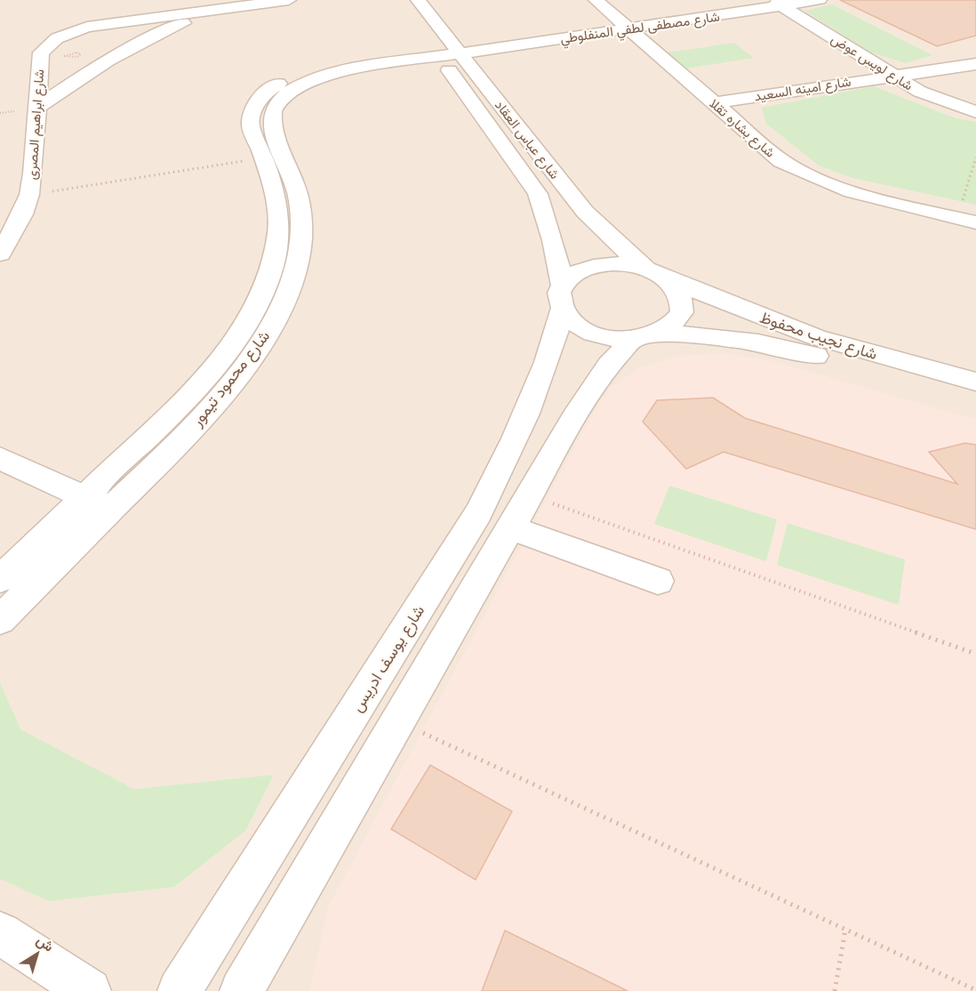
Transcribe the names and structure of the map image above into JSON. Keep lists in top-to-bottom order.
{
  "streets": {
    "street": [
      "شارع مصطفى لطفي المنفلوطي",
      "شارع لويس عوض",
      "شارع امينه السعيد",
      "شارع ابراهيم المصرى",
      "شارع بشاره تقلا",
      "شارع عباس العقاد",
      "شارع نجيب محفوظ",
      "شارع محمود تيمور",
      "شارع يوسف ادريس"
    ]
  },
  "crossings": [
    ["شارع مصطفى لطفي المنفلوطي", "شارع لويس عوض"],
    ["شارع مصطفى لطفي المنفلوطي", "شارع بشاره تقلا"],
    ["شارع مصطفى لطفي المنفلوطي", "شارع عباس العقاد"],
    ["شارع مصطفى لطفي المنفلوطي", "شارع محمود تيمور"],
    ["شارع لويس عوض", "شارع امينه السعيد"],
    ["شارع امينه السعيد", "شارع بشاره تقلا"],
    ["شارع عباس العقاد", "شارع نجيب محفوظ"],
    ["شارع عباس العقاد", "شارع محمود تيمور"],
    ["شارع عباس العقاد", "شارع يوسف ادريس"],
    ["شارع نجيب محفوظ", "شارع يوسف ادريس"]
  ],
  "north": "top right"
}
